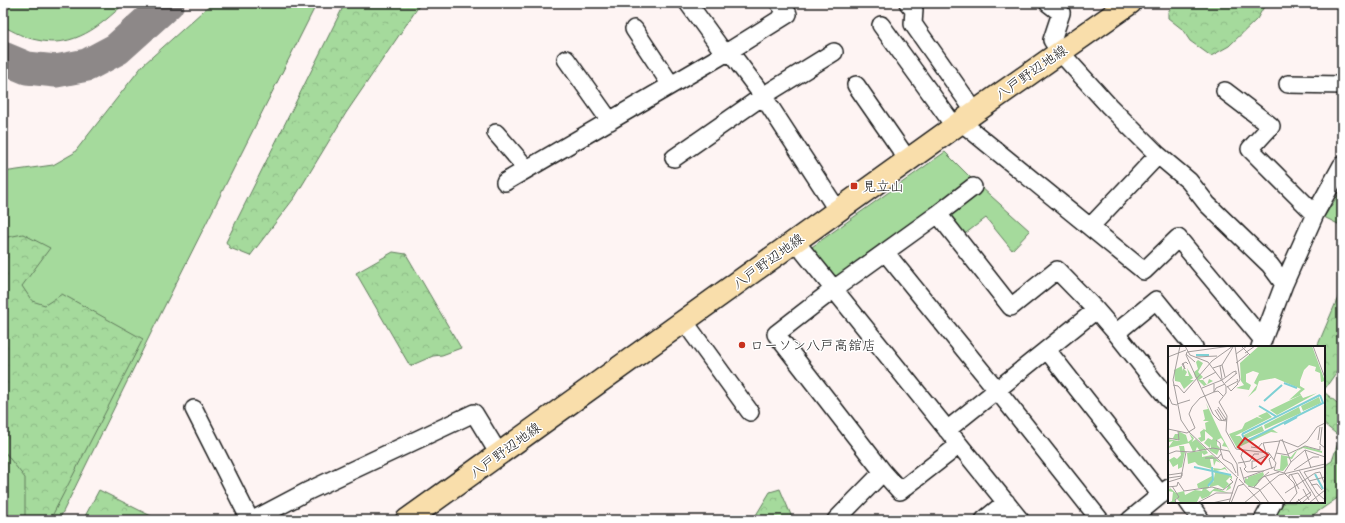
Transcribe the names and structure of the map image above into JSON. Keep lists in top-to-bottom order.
{
  "streets": {
    "main road": ["八戸野辺地線"]
  },
  "places": {
    "transit": ["見立山"],
    "other": ["ローソン八戸高舘店"]
  }
}
